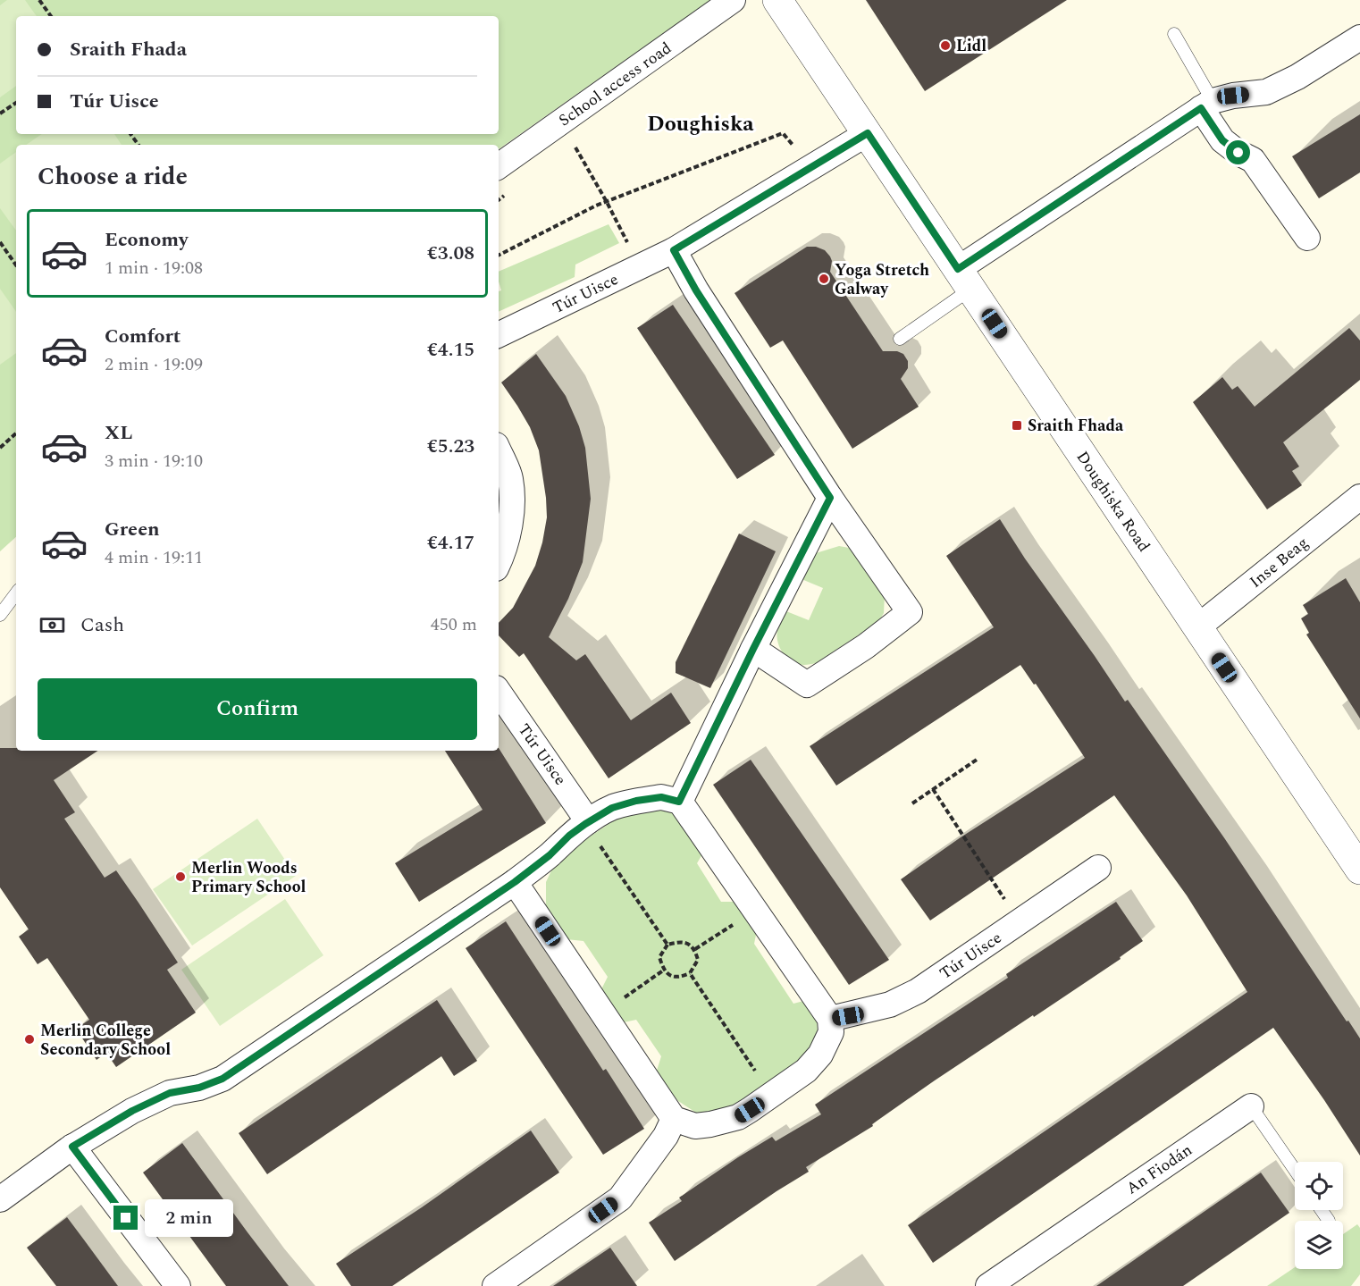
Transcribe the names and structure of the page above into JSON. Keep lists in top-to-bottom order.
{
  "streets": {
    "street": [
      "School access road",
      "Túr Uisce",
      "Doughiska Road",
      "Inse Beag",
      "An Fiodán"
    ]
  },
  "crossings": [
    ["Túr Uisce", "Doughiska Road"],
    ["Doughiska Road", "Inse Beag"]
  ],
  "districts": ["Doughiska"],
  "places": {
    "other": [
      "Lidl",
      "Yoga Stretch Galway",
      "Merlin Woods Primary School",
      "Merlin College Secondary School"
    ],
    "transit": ["Sraith Fhada"]
  },
  "page": {
    "banner": ["Sraith Fhada", "Túr Uisce"],
    "heading": "Choose a ride",
    "list": [
      {
        "name": "Economy",
        "note": "1 min · 19:08",
        "value": "€3.08"
      },
      {
        "name": "Comfort",
        "note": "2 min · 19:09",
        "value": "€4.15"
      },
      {
        "name": "XL",
        "note": "3 min · 19:10",
        "value": "€5.23"
      },
      {
        "name": "Green",
        "note": "4 min · 19:11",
        "value": "€4.17"
      }
    ],
    "pay": ["Cash", "450 m"],
    "buttons": "Confirm",
    "bubble": "2 min"
  }
}
